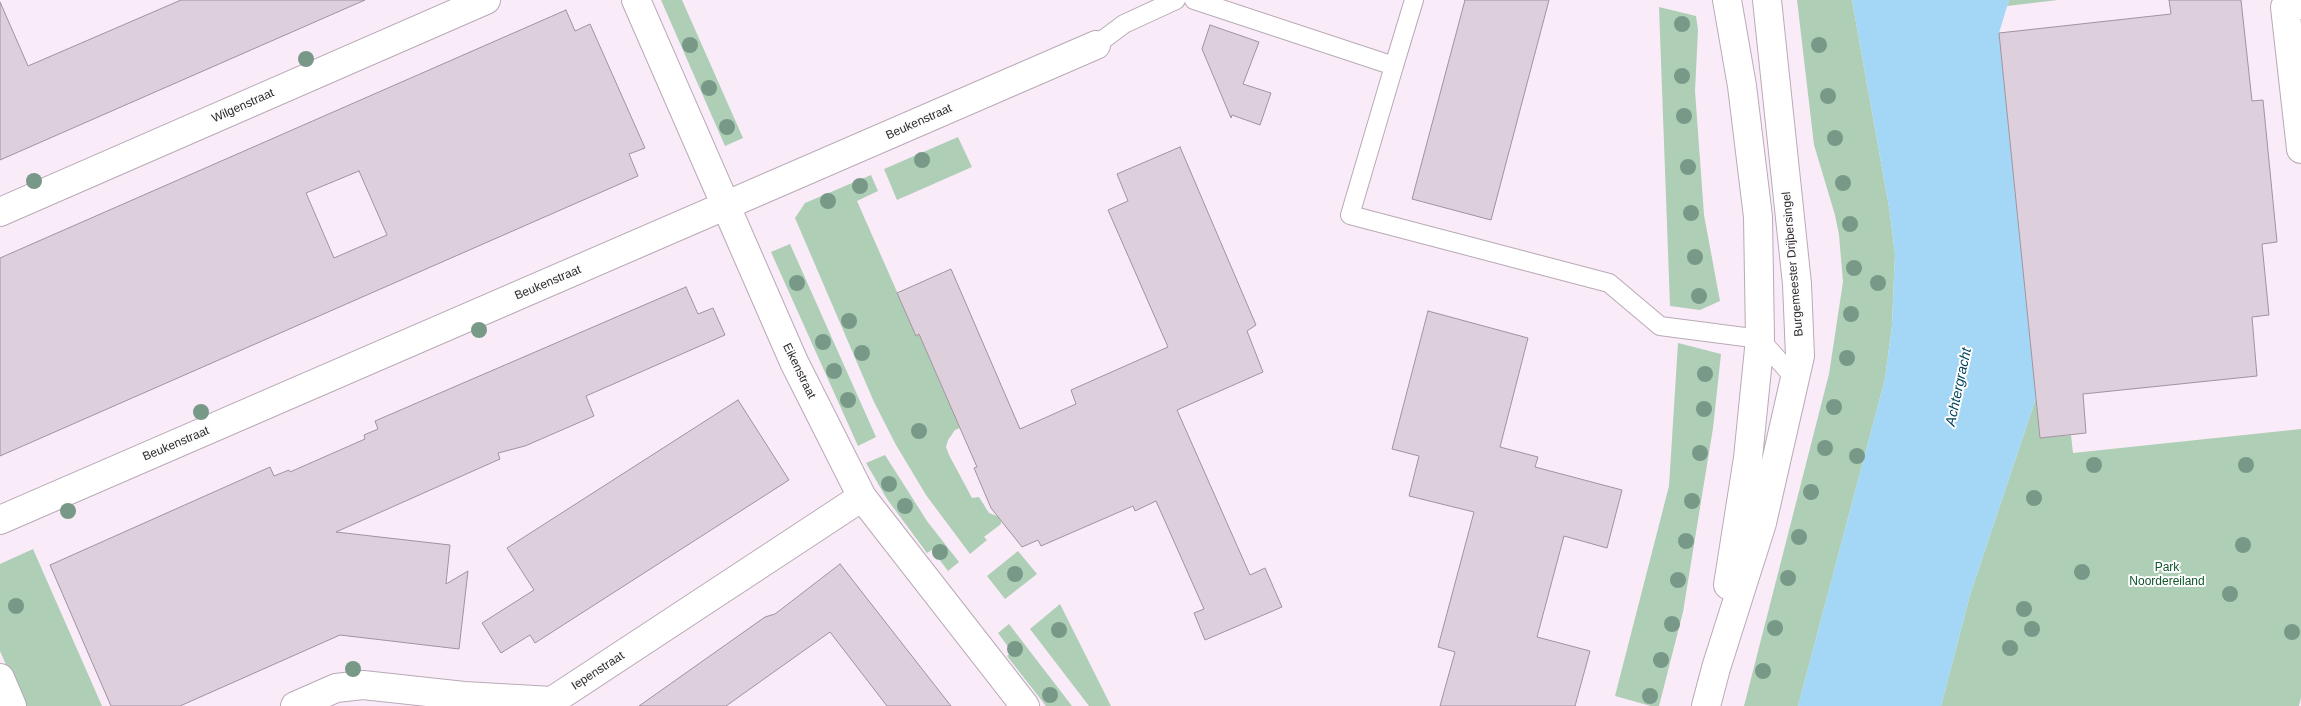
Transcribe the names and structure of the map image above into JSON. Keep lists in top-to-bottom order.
{
  "streets": {
    "street": [
      "Wilgenstraat",
      "Beukenstraat",
      "Burgemeester Drijbersingel",
      "Eikenstraat",
      "Iepenstraat"
    ]
  },
  "crossings": [
    ["Beukenstraat", "Eikenstraat"],
    ["Eikenstraat", "Iepenstraat"]
  ],
  "water": ["Achtergracht"],
  "parks": ["Park Noordereiland"]
}
